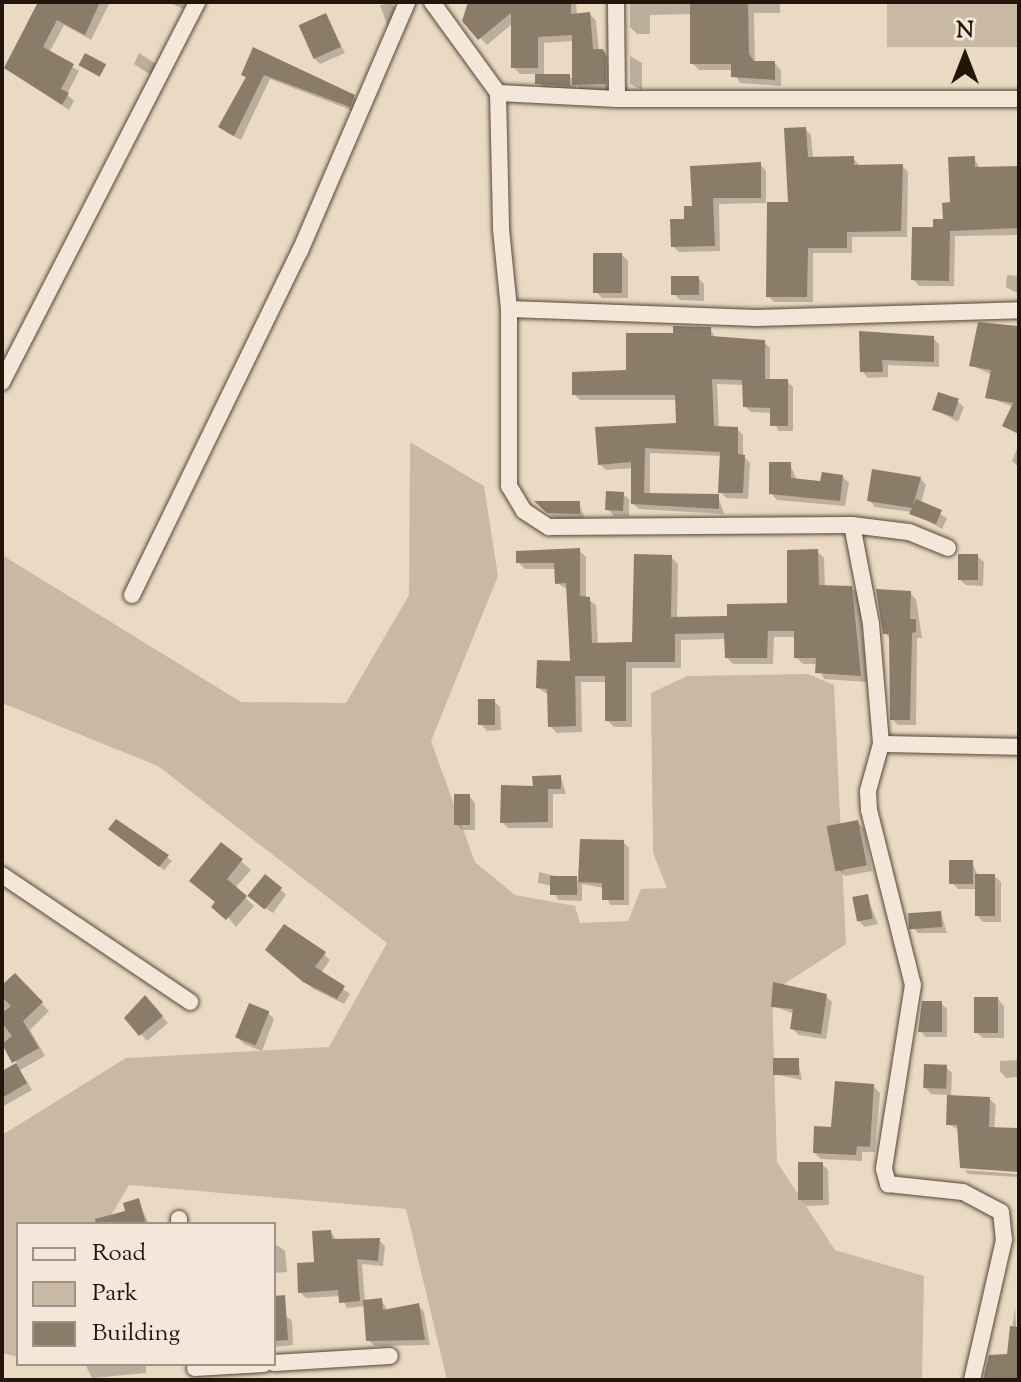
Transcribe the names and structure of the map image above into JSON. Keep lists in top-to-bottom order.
{
  "legend": ["Road", "Park", "Building"],
  "north": "top"
}
